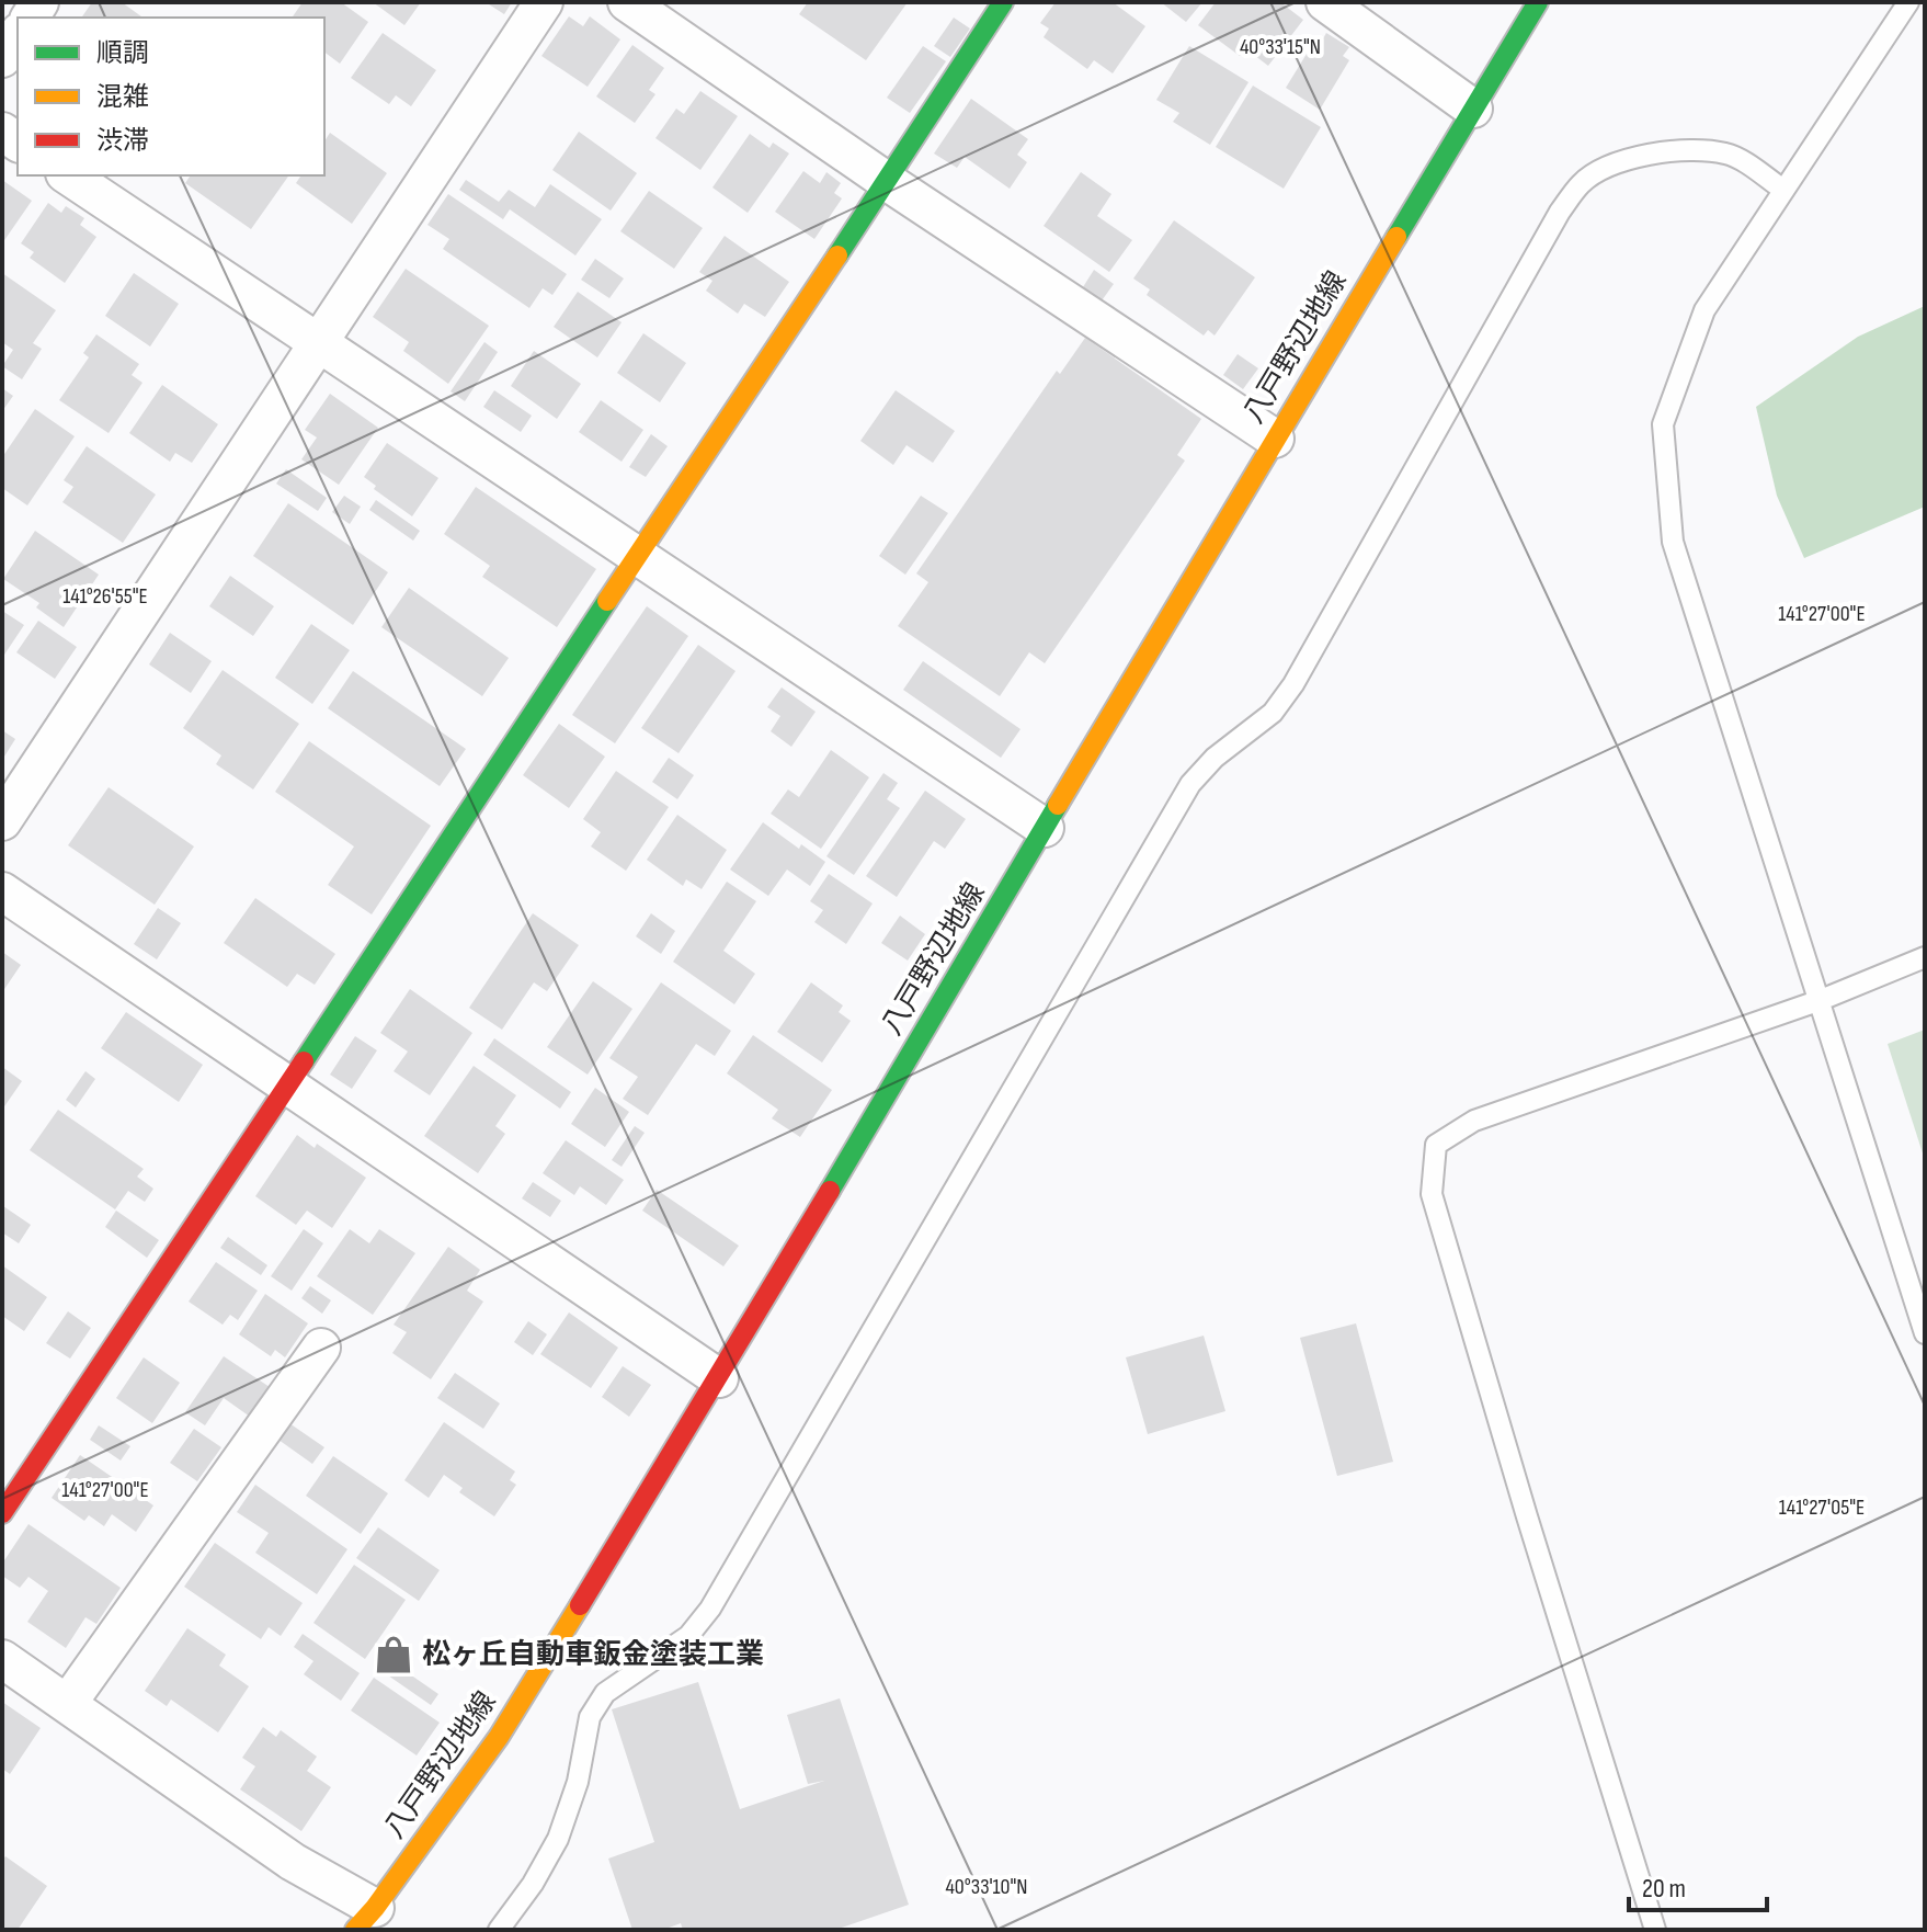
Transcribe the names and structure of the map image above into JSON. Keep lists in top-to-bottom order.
{
  "streets": {
    "main road": ["八戸野辺地線"]
  },
  "places": {
    "shop": ["松ヶ丘自動車鈑金塗装工業"]
  },
  "legend": ["順調", "混雑", "渋滞"],
  "scale_bar": "20 m",
  "coordinates": [
    "40°33'15\"N",
    "141°26'55\"E",
    "141°27'00\"E",
    "141°27'05\"E",
    "40°33'10\"N"
  ]
}
